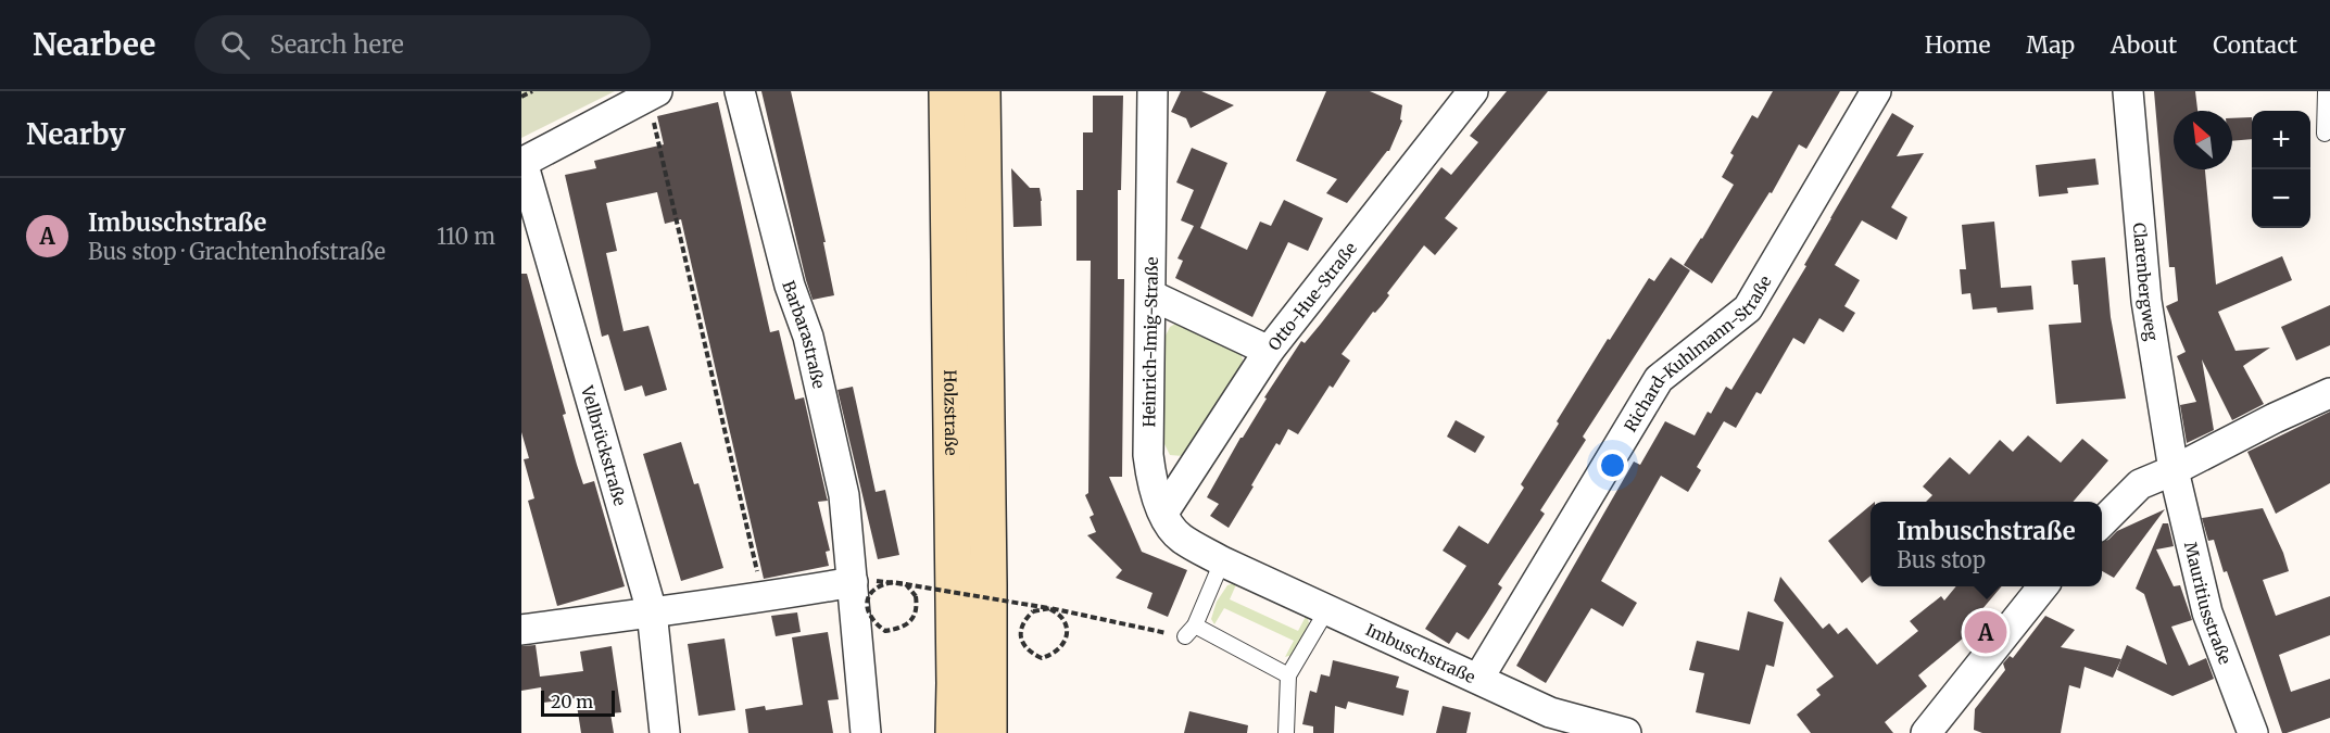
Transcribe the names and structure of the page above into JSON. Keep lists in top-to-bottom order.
{
  "streets": {
    "main road": ["Holzstraße"],
    "street": [
      "Clarenbergweg",
      "Otto-Hue-Straße",
      "Barbarastraße",
      "Heinrich-Imig-Straße",
      "Richard-Kuhlmann-Straße",
      "Vellbrückstraße",
      "Mauritiusstraße",
      "Imbuschstraße"
    ]
  },
  "crossings": [
    ["Clarenbergweg", "Mauritiusstraße"],
    ["Otto-Hue-Straße", "Heinrich-Imig-Straße"],
    ["Heinrich-Imig-Straße", "Imbuschstraße"],
    ["Richard-Kuhlmann-Straße", "Imbuschstraße"]
  ],
  "scale_bar": "20 m",
  "north": "top left",
  "page": {
    "header": "Nearbee",
    "search": "Search here",
    "nav": [
      "Home",
      "Map",
      "About",
      "Contact"
    ],
    "heading": "Nearby",
    "map_buttons": ["+", "−"],
    "list": [
      {
        "mark": "A",
        "name": "Imbuschstraße",
        "note": "Bus stop · Grachtenhofstraße",
        "value": "110 m"
      }
    ],
    "popup": ["Imbuschstraße", "Bus stop"],
    "pins": "A",
    "scale": "20 m"
  }
}
